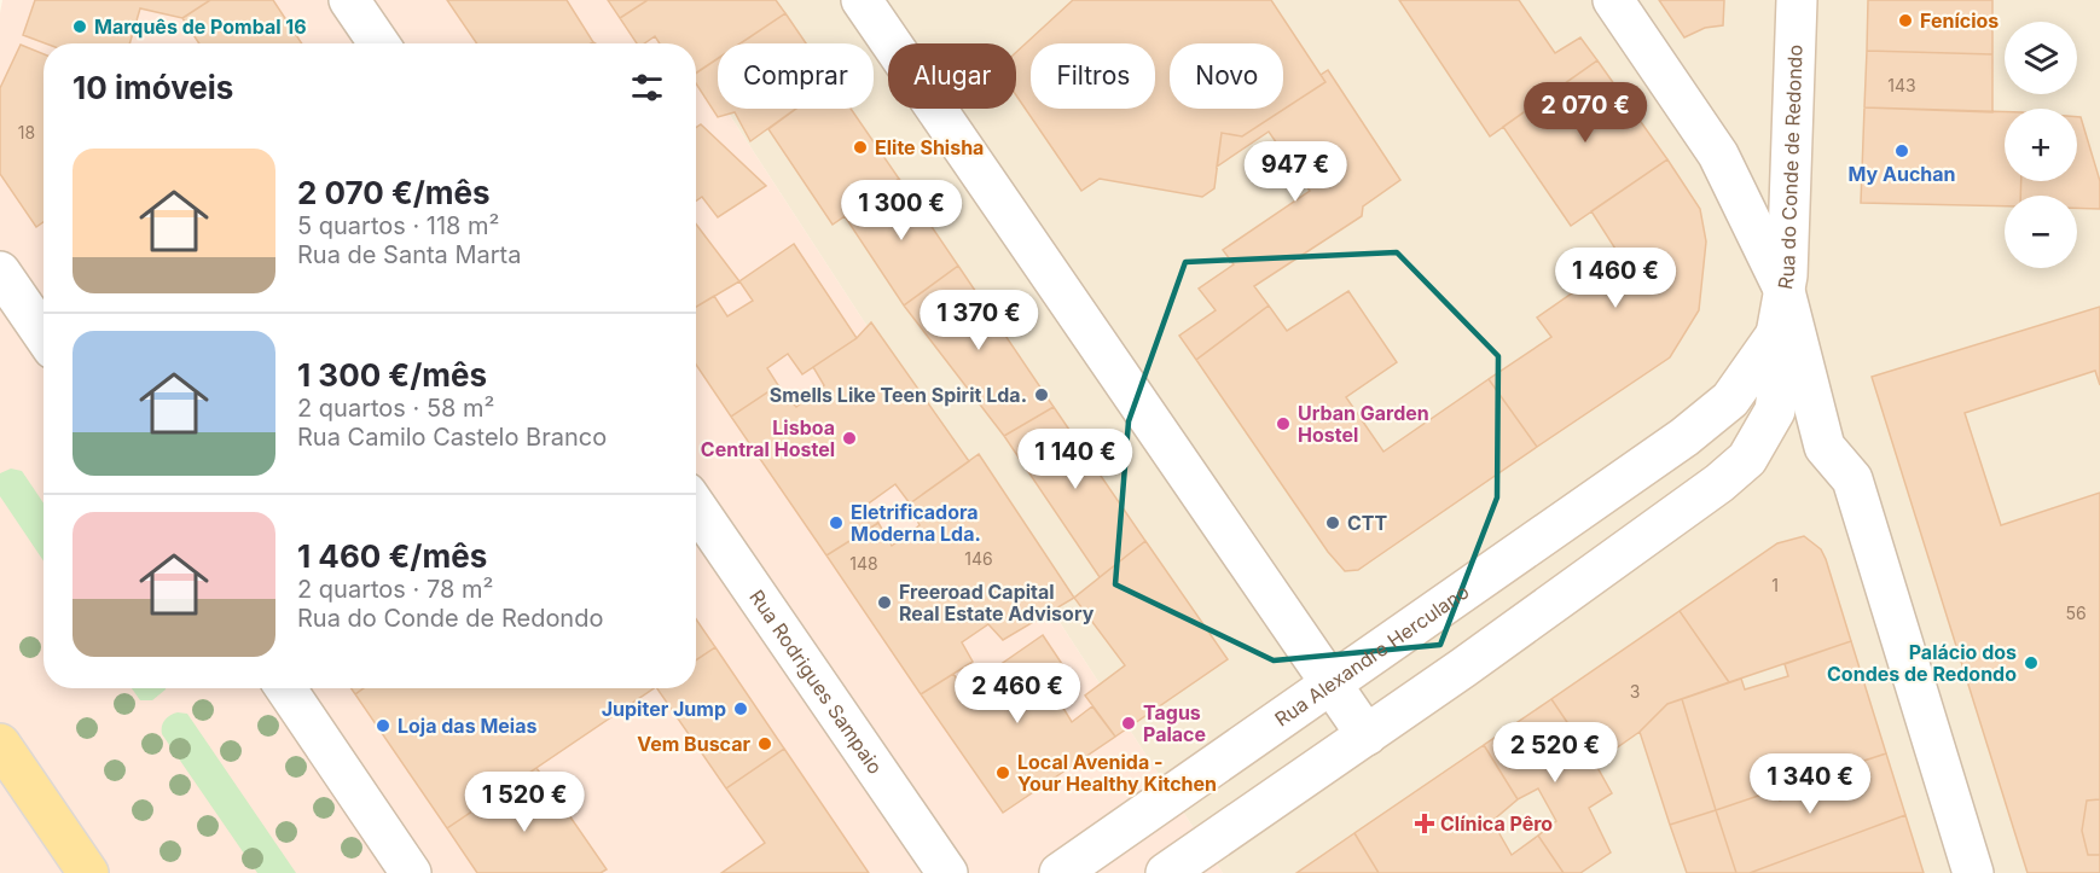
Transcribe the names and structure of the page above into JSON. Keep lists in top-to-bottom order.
{
  "streets": {
    "street": ["Rua do Conde de Redondo", "Rua Alexandre Herculano", "Rua Rodrigues Sampaio"]
  },
  "crossings": [
    ["Rua do Conde de Redondo", "Rua Alexandre Herculano"]
  ],
  "places": {
    "other": [
      "Fenícios",
      "Marquês de Pombal 16",
      "Elite Shisha",
      "My Auchan",
      "Smells Like Teen Spirit Lda.",
      "Urban Garden Hostel",
      "Lisboa Central Hostel",
      "Eletrificadora Moderna Lda.",
      "CTT",
      "Freeroad Capital Real Estate Advisory",
      "Palácio dos Condes de Redondo",
      "Jupiter Jump",
      "Tagus Palace",
      "Loja das Meias",
      "Vem Buscar",
      "Local Avenida - Your Healthy Kitchen"
    ],
    "health": ["Clínica Pêro"]
  },
  "house_numbers": [
    "143",
    "18",
    "146",
    "148",
    "1",
    "56",
    "3"
  ],
  "page": {
    "map_buttons": ["+", "−"],
    "chip": [
      "Comprar",
      "Alugar",
      "Filtros",
      "Novo"
    ],
    "heading": "10 imóveis",
    "price": [
      "2 070 €",
      "947 €",
      "1 300 €",
      "1 460 €",
      "1 370 €",
      "1 140 €",
      "2 460 €",
      "2 520 €",
      "1 340 €",
      "1 520 €"
    ],
    "list": [
      {
        "name": "2 070 €/mês",
        "note": "5 quartos · 118 m² · Rua de Santa Marta"
      },
      {
        "name": "1 300 €/mês",
        "note": "2 quartos · 58 m² · Rua Camilo Castelo Branco"
      },
      {
        "name": "1 460 €/mês",
        "note": "2 quartos · 78 m² · Rua do Conde de Redondo"
      }
    ]
  }
}
